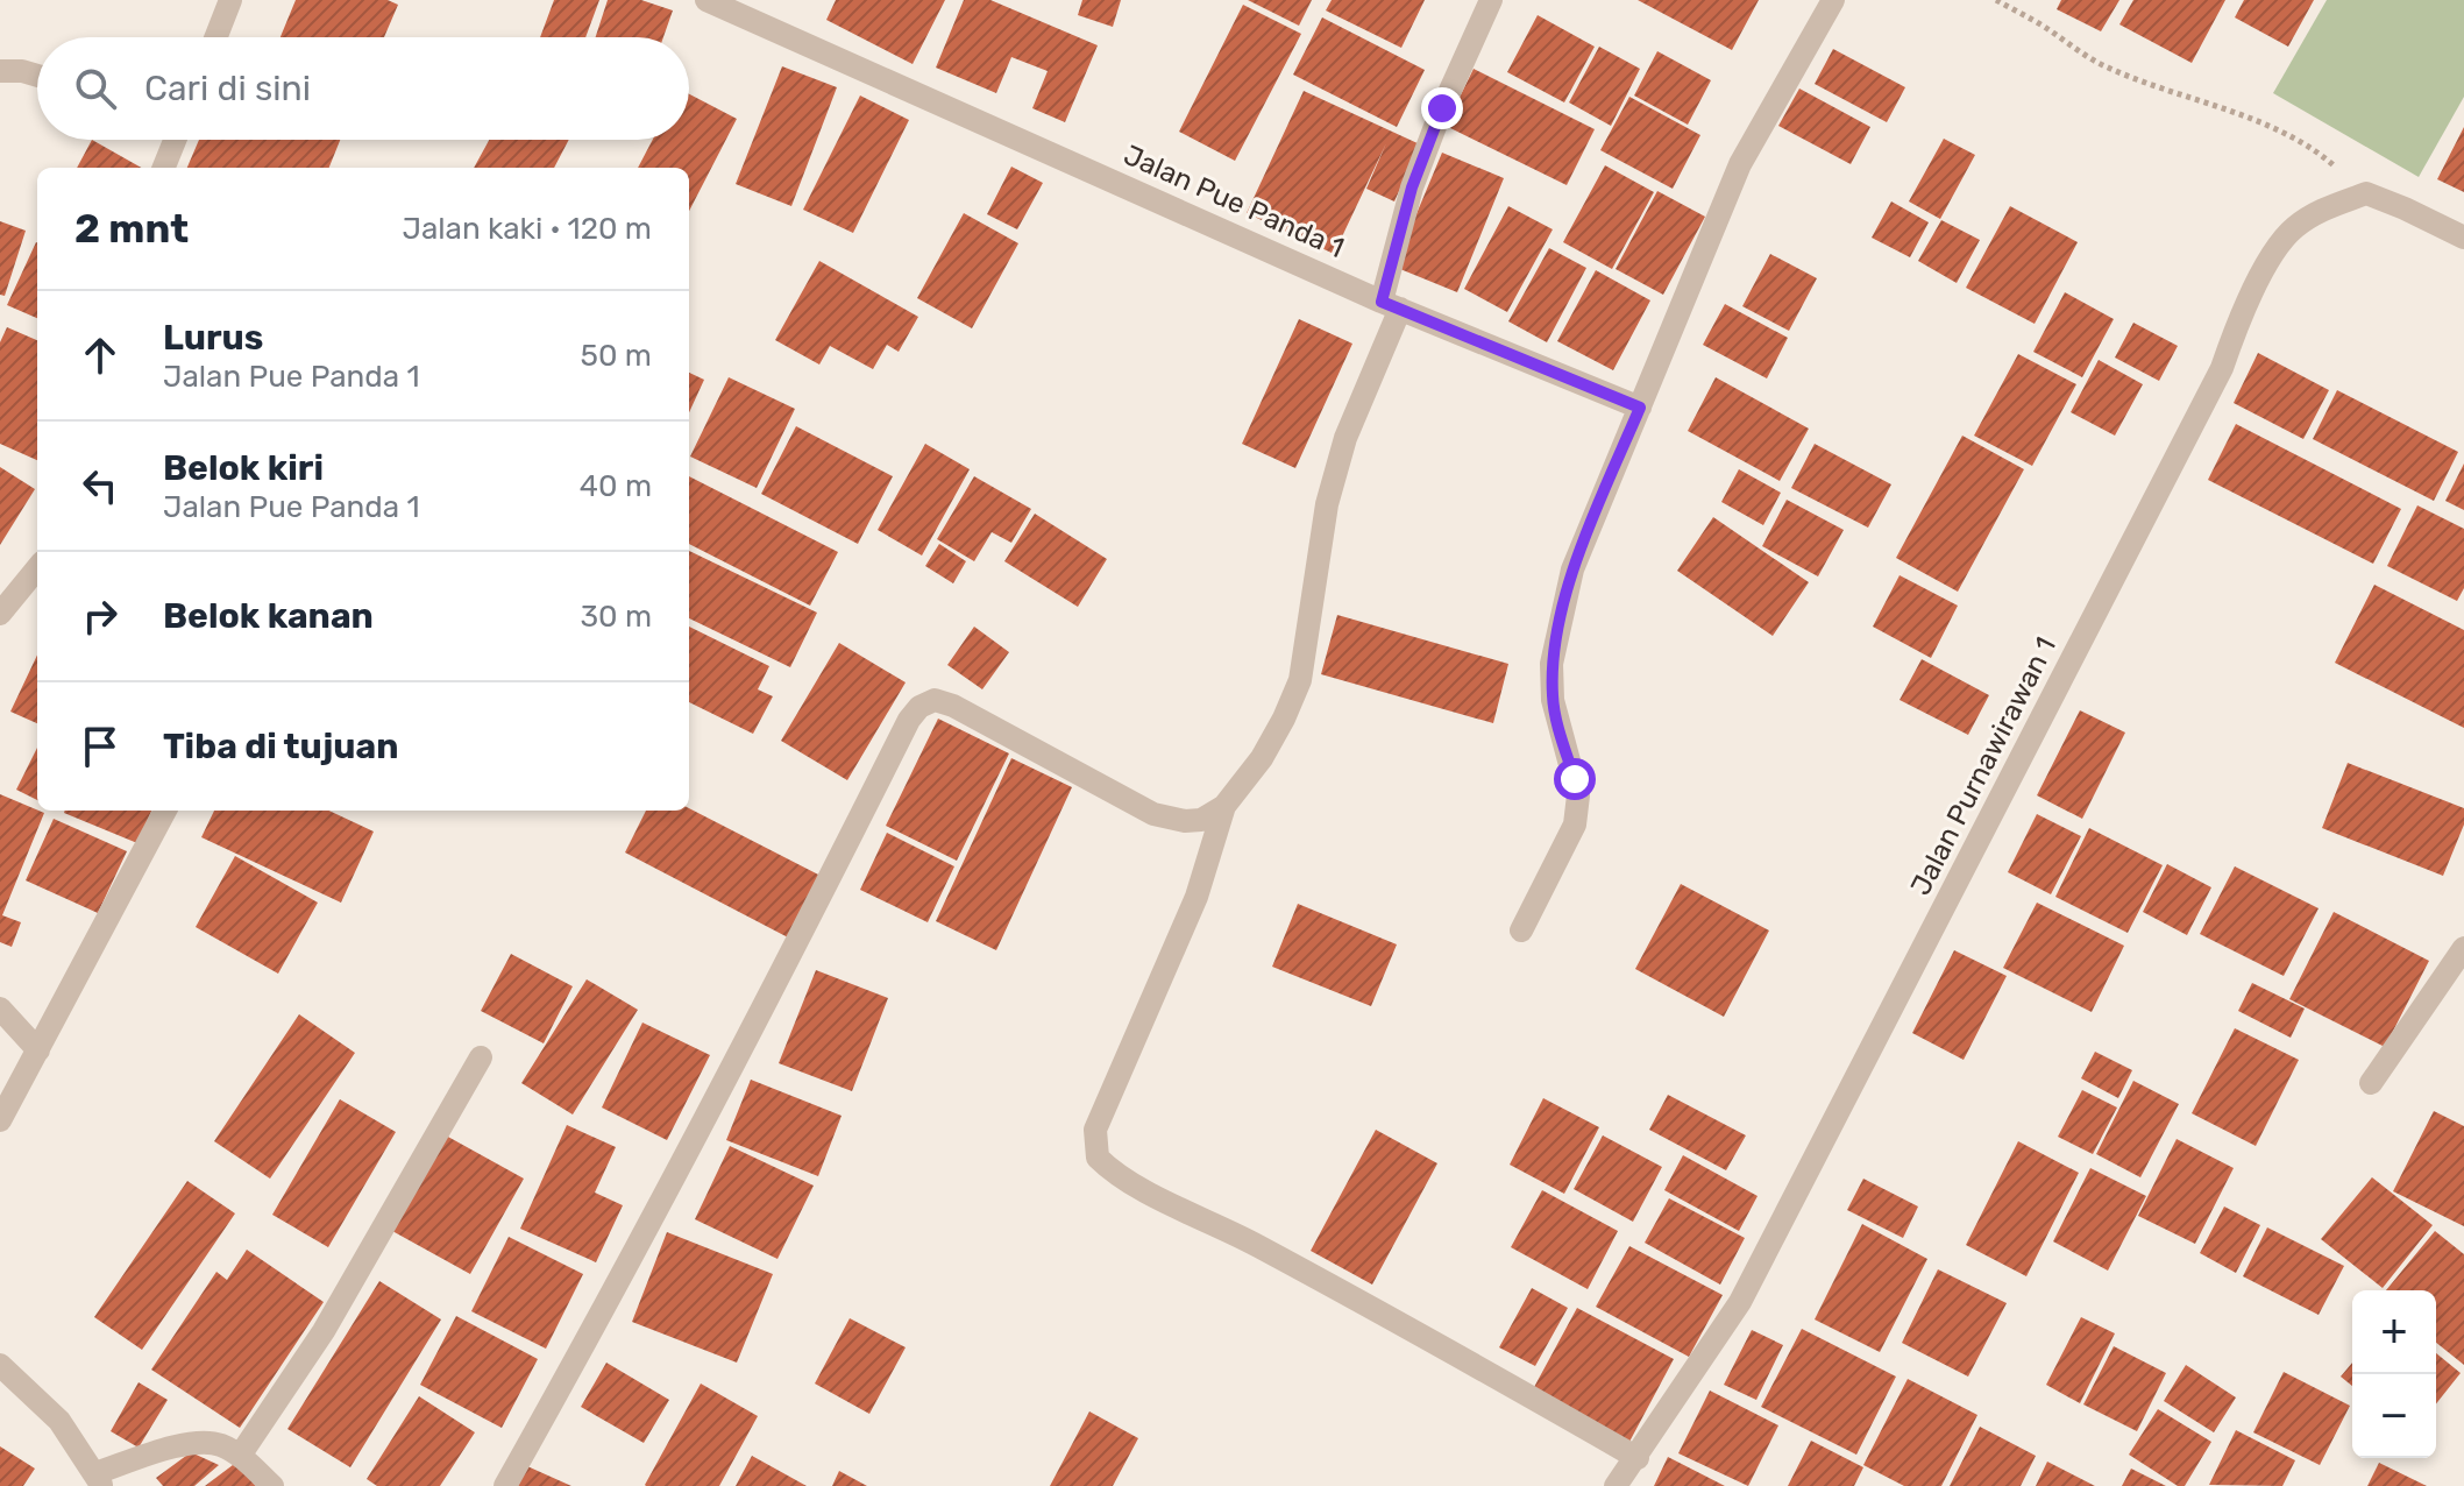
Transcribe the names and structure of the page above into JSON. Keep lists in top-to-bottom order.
{
  "streets": {
    "street": ["Jalan Pue Panda 1", "Jalan Purnawirawan 1"]
  },
  "page": {
    "search": "Cari di sini",
    "heading": ["2 mnt", "Jalan kaki · 120 m"],
    "list": [
      ["Lurus", "Jalan Pue Panda 1", "50 m"],
      ["Belok kiri", "Jalan Pue Panda 1", "40 m"],
      ["Belok kanan", "30 m"],
      "Tiba di tujuan"
    ],
    "map_buttons": ["+", "−"]
  }
}
